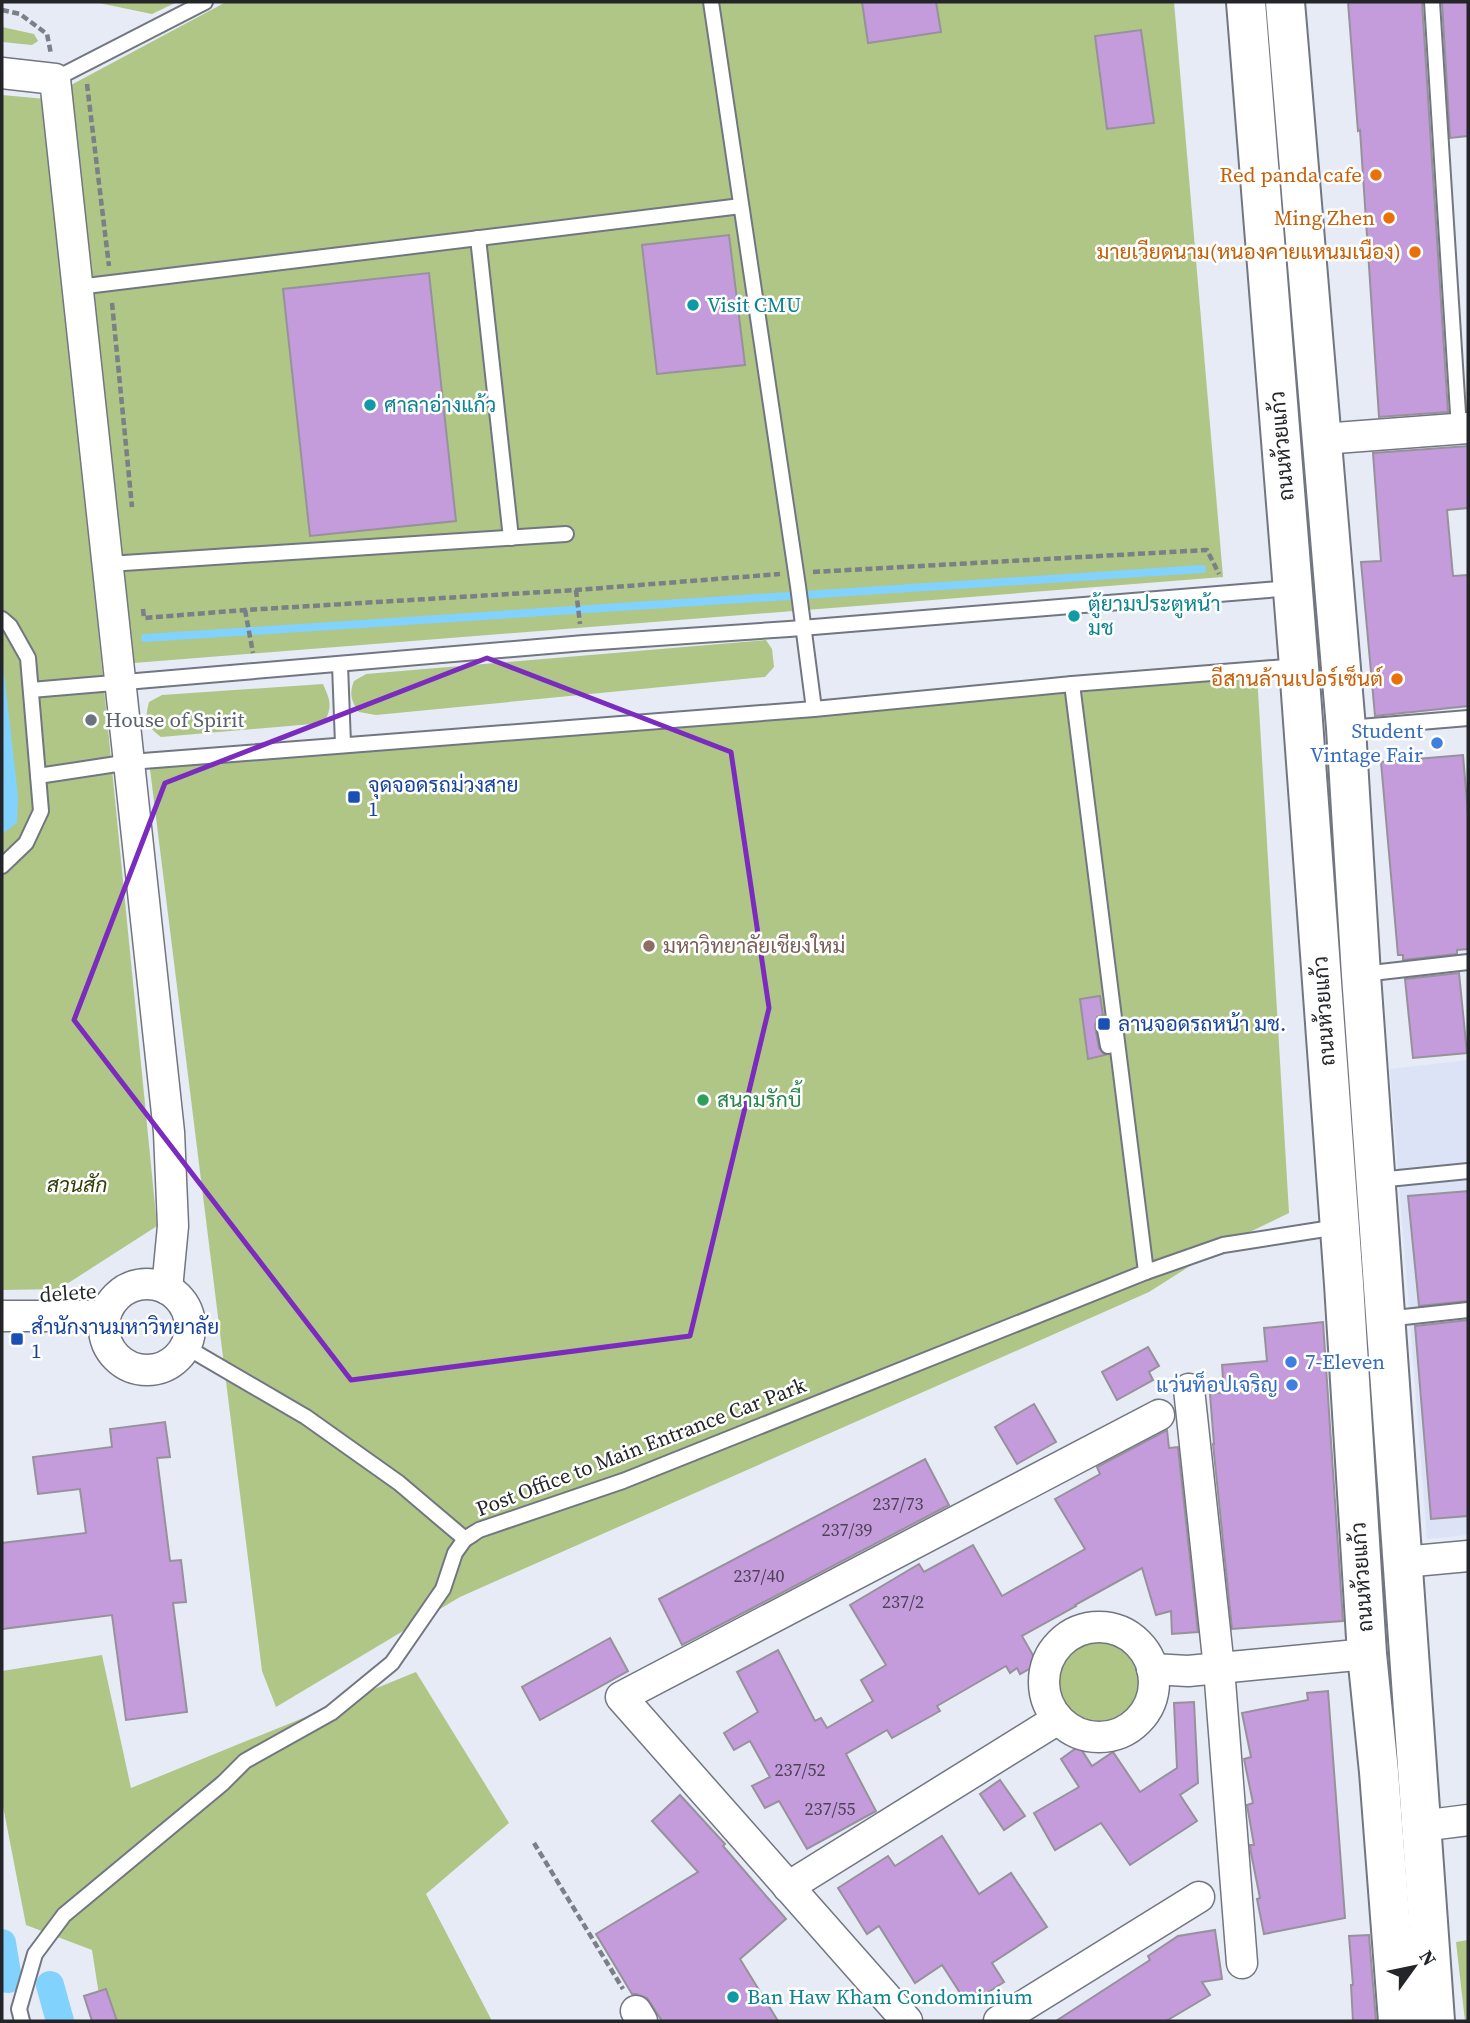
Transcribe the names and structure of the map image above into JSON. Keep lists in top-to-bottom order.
{
  "streets": {
    "main road": ["ถนนห้วยแก้ว"]
  },
  "parks": ["สวนสัก"],
  "places": {
    "other": [
      "Red panda cafe",
      "Ming Zhen",
      "มายเวียดนาม(หนองคายแหนมเนือง)",
      "Visit CMU",
      "ศาลาอ่างแก้ว",
      "ตู้ยามประตูหน้า มช",
      "อีสานล้านเปอร์เซ็นต์",
      "House of Spirit",
      "Student Vintage Fair",
      "มหาวิทยาลัยเชียงใหม่",
      "สนามรักบี้",
      "7-Eleven",
      "แว่นท็อปเจริญ",
      "Ban Haw Kham Condominium"
    ],
    "transit": ["จุดจอดรถม่วงสาย 1", "ลานจอดรถหน้า มช.", "สํานักงานมหาวิทยาลัย 1"]
  },
  "house_numbers": [
    "237/73",
    "237/39",
    "237/40",
    "237/2",
    "237/52",
    "237/55"
  ],
  "north": "top right"
}
